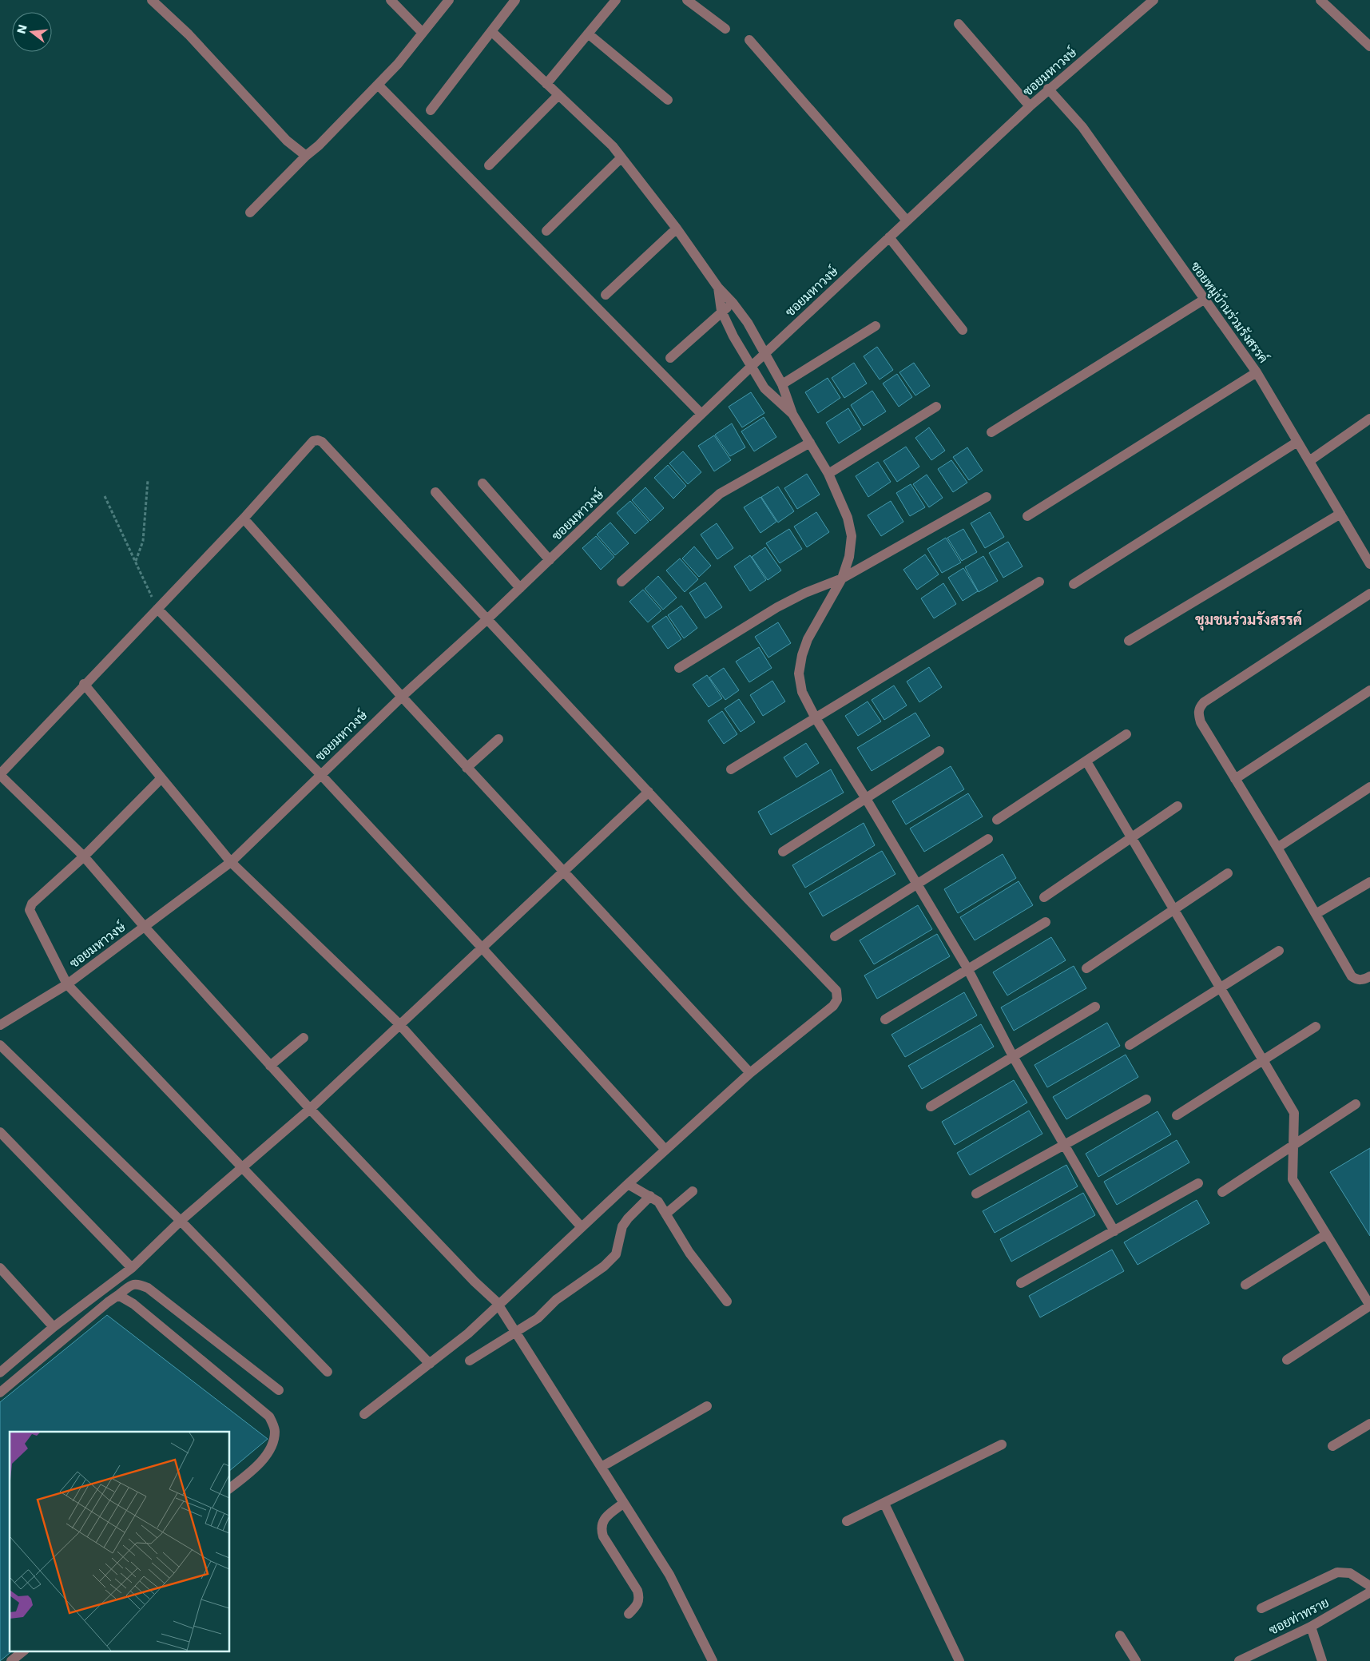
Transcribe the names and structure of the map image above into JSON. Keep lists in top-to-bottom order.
{
  "streets": {
    "street": ["ซอยมหาวงษ์", "ซอยหมู่บ้านร่วมรังสรรค์", "ซอยท่าทราย"]
  },
  "crossings": [
    ["ซอยมหาวงษ์", "ซอยหมู่บ้านร่วมรังสรรค์"]
  ],
  "districts": ["ชุมชนร่วมรังสรรค์"],
  "north": "left"
}
